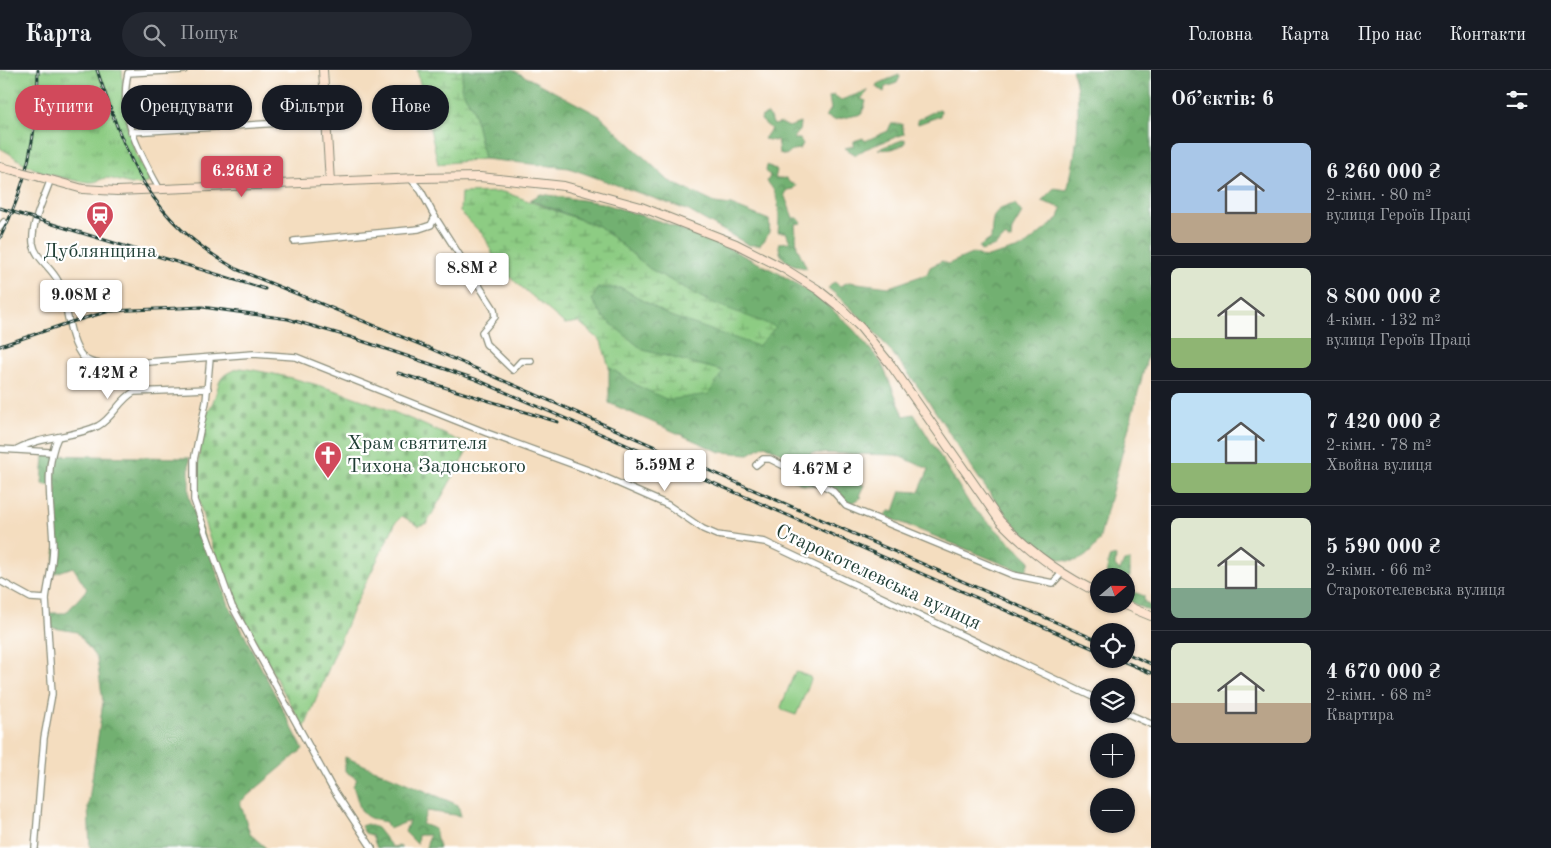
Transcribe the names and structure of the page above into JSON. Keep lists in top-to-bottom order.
{
  "streets": {
    "street": ["Старокотелевська вулиця"]
  },
  "places": {
    "station": ["Дублянщина"],
    "church": ["Храм святителя Тихона Задонського"]
  },
  "north": "right",
  "page": {
    "header": "Карта",
    "search": "Пошук",
    "nav": [
      "Головна",
      "Карта",
      "Про нас",
      "Контакти"
    ],
    "heading": "Об’єктів: 6",
    "chip": [
      "Купити",
      "Орендувати",
      "Фільтри",
      "Нове"
    ],
    "list": [
      {
        "name": "6 260 000 ₴",
        "note": "2-кімн. · 80 m² · вулиця Героїв Праці"
      },
      {
        "name": "8 800 000 ₴",
        "note": "4-кімн. · 132 m² · вулиця Героїв Праці"
      },
      {
        "name": "7 420 000 ₴",
        "note": "2-кімн. · 78 m² · Хвойна вулиця"
      },
      {
        "name": "5 590 000 ₴",
        "note": "2-кімн. · 66 m² · Старокотелевська вулиця"
      },
      {
        "name": "4 670 000 ₴",
        "note": "2-кімн. · 68 m² · Квартира"
      }
    ],
    "price": [
      "6.26M ₴",
      "8.8M ₴",
      "9.08M ₴",
      "7.42M ₴",
      "5.59M ₴",
      "4.67M ₴"
    ],
    "map_buttons": ["+", "−"]
  }
}
